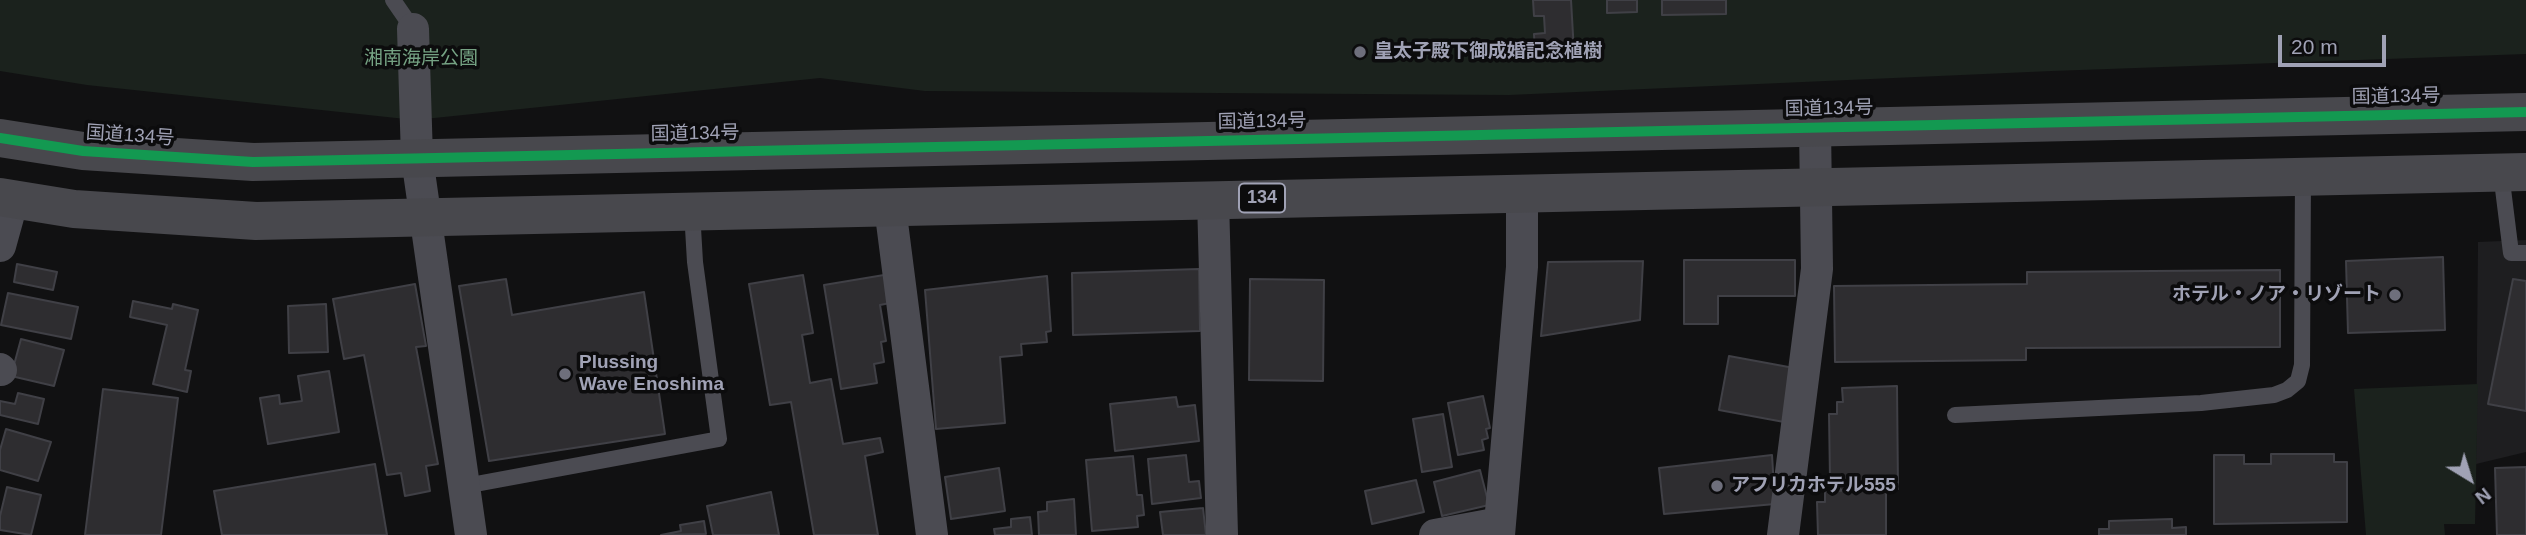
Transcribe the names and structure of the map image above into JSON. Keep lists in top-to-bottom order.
{
  "streets": {
    "highway": ["国道134号", "134"]
  },
  "parks": ["湘南海岸公園"],
  "places": [
    "皇太子殿下御成婚記念植樹",
    "ホテル・ノア・リゾート",
    "Plussing Wave Enoshima",
    "アフリカホテル555"
  ],
  "scale_bar": "20 m",
  "north": "bottom right"
}
